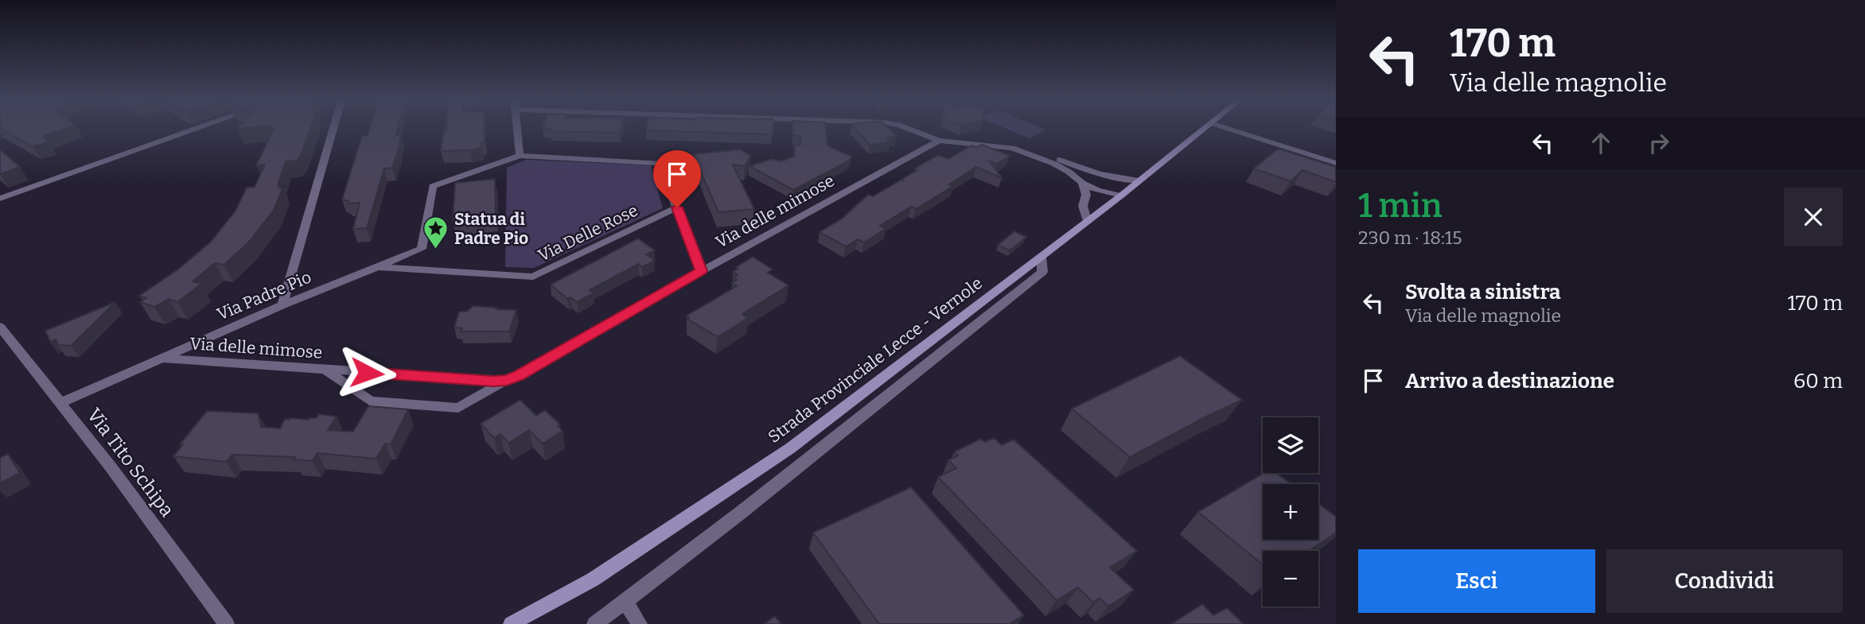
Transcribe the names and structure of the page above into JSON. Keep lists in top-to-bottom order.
{
  "streets": {
    "main road": ["Strada Provinciale Lecce - Vernole"],
    "street": [
      "Via delle mimose",
      "Via Delle Rose",
      "Via Padre Pio",
      "Via Tito Schipa"
    ]
  },
  "crossings": [
    ["Via delle mimose", "Via Padre Pio"],
    ["Via Delle Rose", "Via Padre Pio"],
    ["Via Padre Pio", "Via Tito Schipa"]
  ],
  "places": {
    "place": ["Statua di Padre Pio"]
  },
  "page": {
    "turn": ["170 m", "Via delle magnolie"],
    "heading": ["1 min", "230 m · 18:15"],
    "list": [
      {
        "name": "Svolta a sinistra",
        "note": "Via delle magnolie",
        "value": "170 m"
      },
      {
        "name": "Arrivo a destinazione",
        "value": "60 m"
      }
    ],
    "map_buttons": ["+", "−"],
    "buttons": ["Esci", "Condividi"]
  }
}
